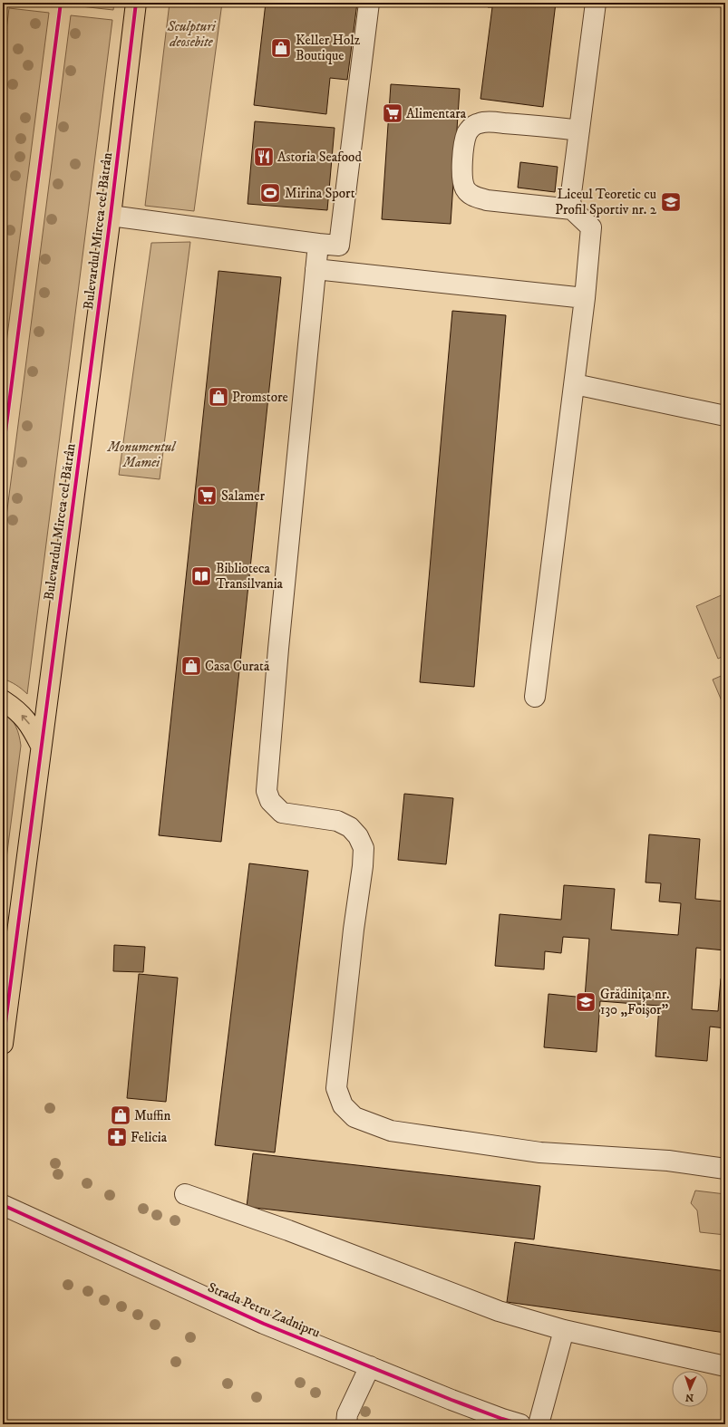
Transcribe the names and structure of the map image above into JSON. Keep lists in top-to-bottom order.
{
  "streets": {
    "main road": ["Bulevardul Mircea cel Bătrân"],
    "street": ["Strada Petru Zadnipru"]
  },
  "parks": ["Sculpturi deosebite", "Monumentul Mamei"],
  "places": {
    "shop": [
      "Keller Holz Boutique",
      "Promstore",
      "Casa Curată",
      "Muffin"
    ],
    "supermarket": ["Alimentara", "Salamer"],
    "restaurant": ["Astoria Seafood"],
    "sports": ["Mirina Sport"],
    "school or university": ["Liceul Teoretic cu Profil Sportiv nr. 2", "Grădinița nr. 130 „Foișor”"],
    "library": ["Biblioteca Transilvania"],
    "pharmacy": ["Felicia"]
  },
  "north": "bottom"
}
